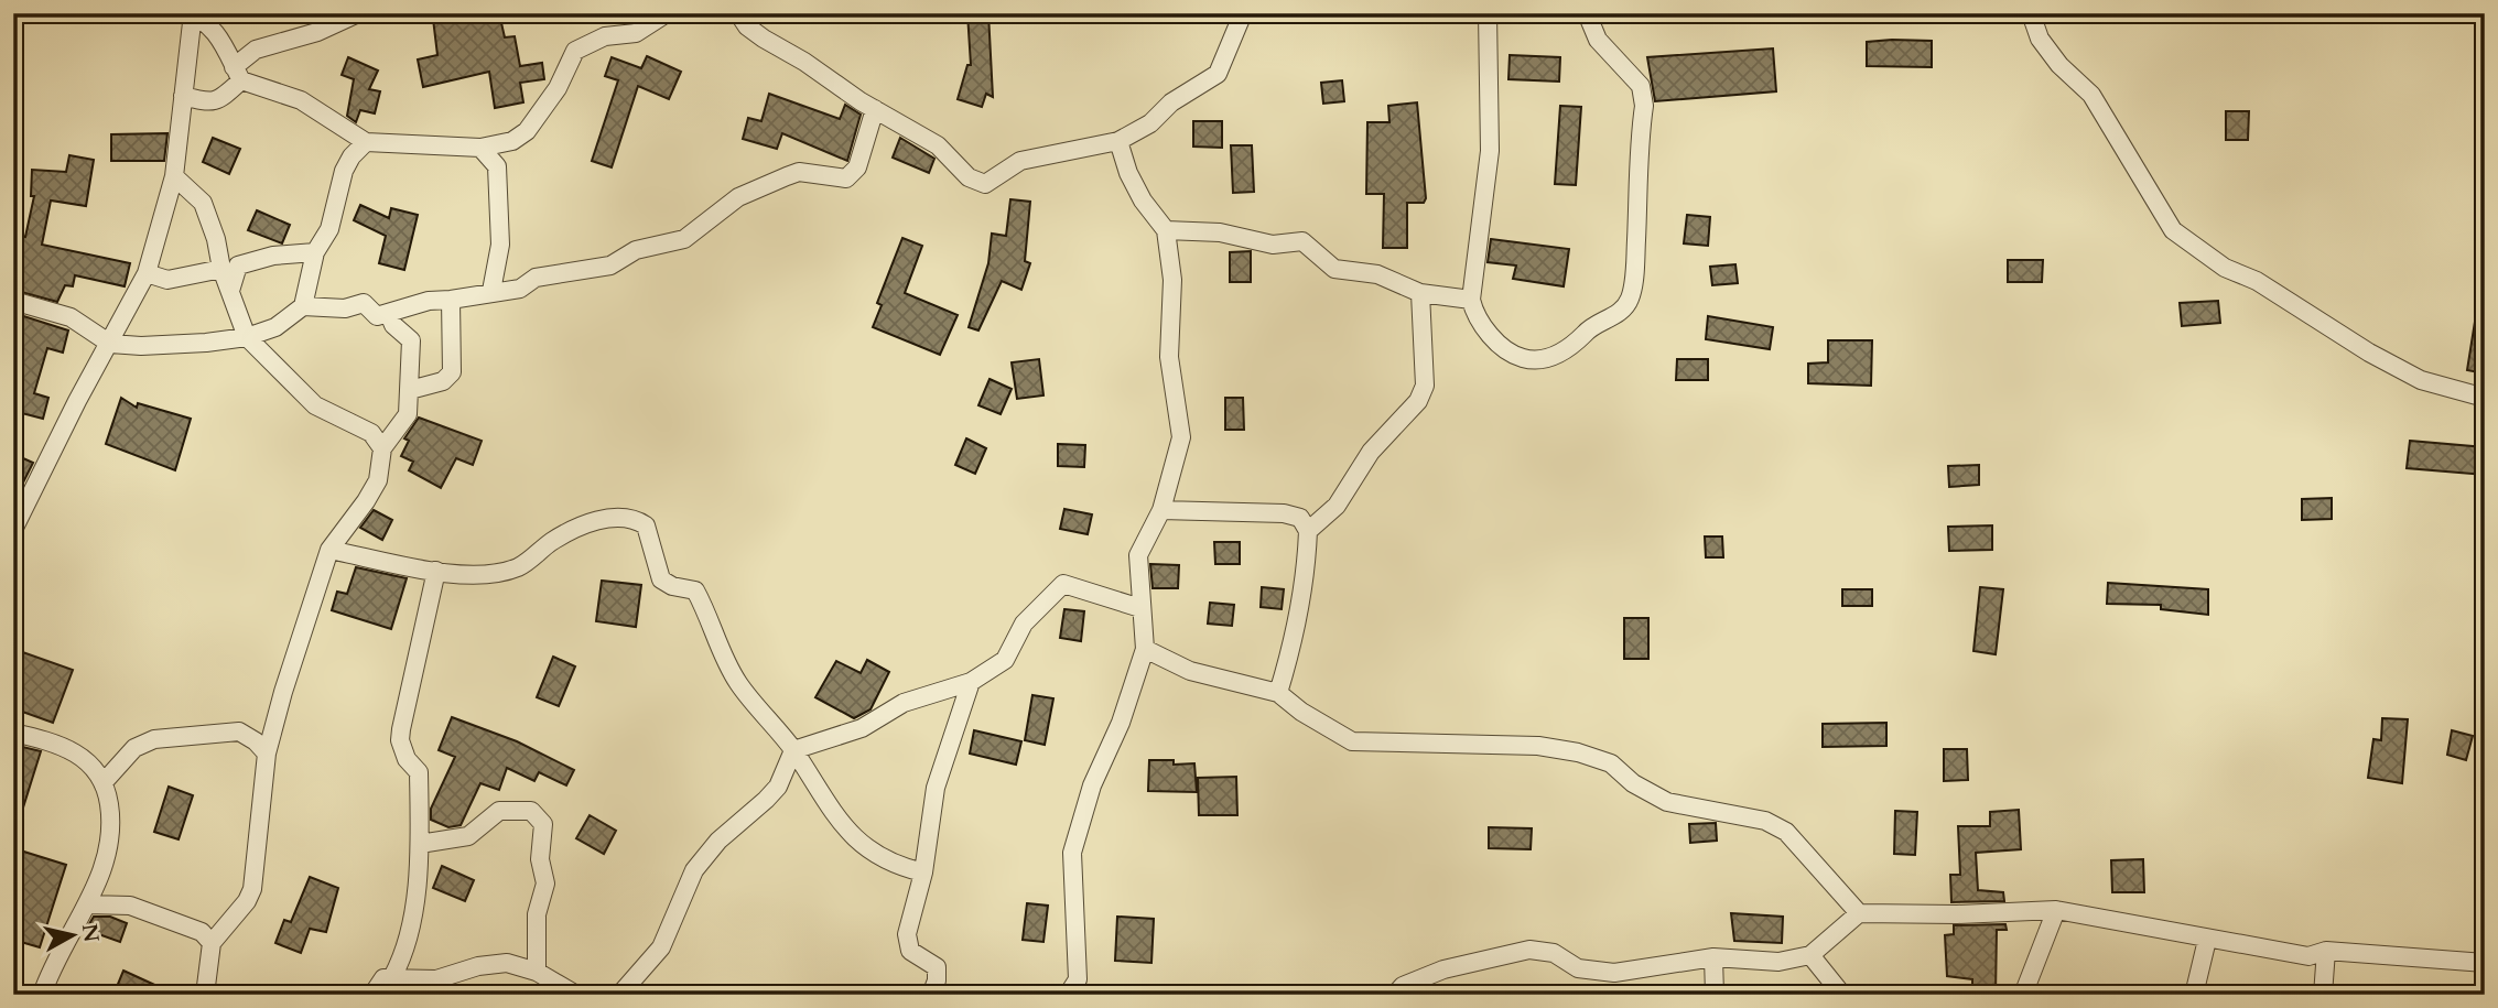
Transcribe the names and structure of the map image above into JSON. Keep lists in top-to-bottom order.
{
  "north": "right"
}
